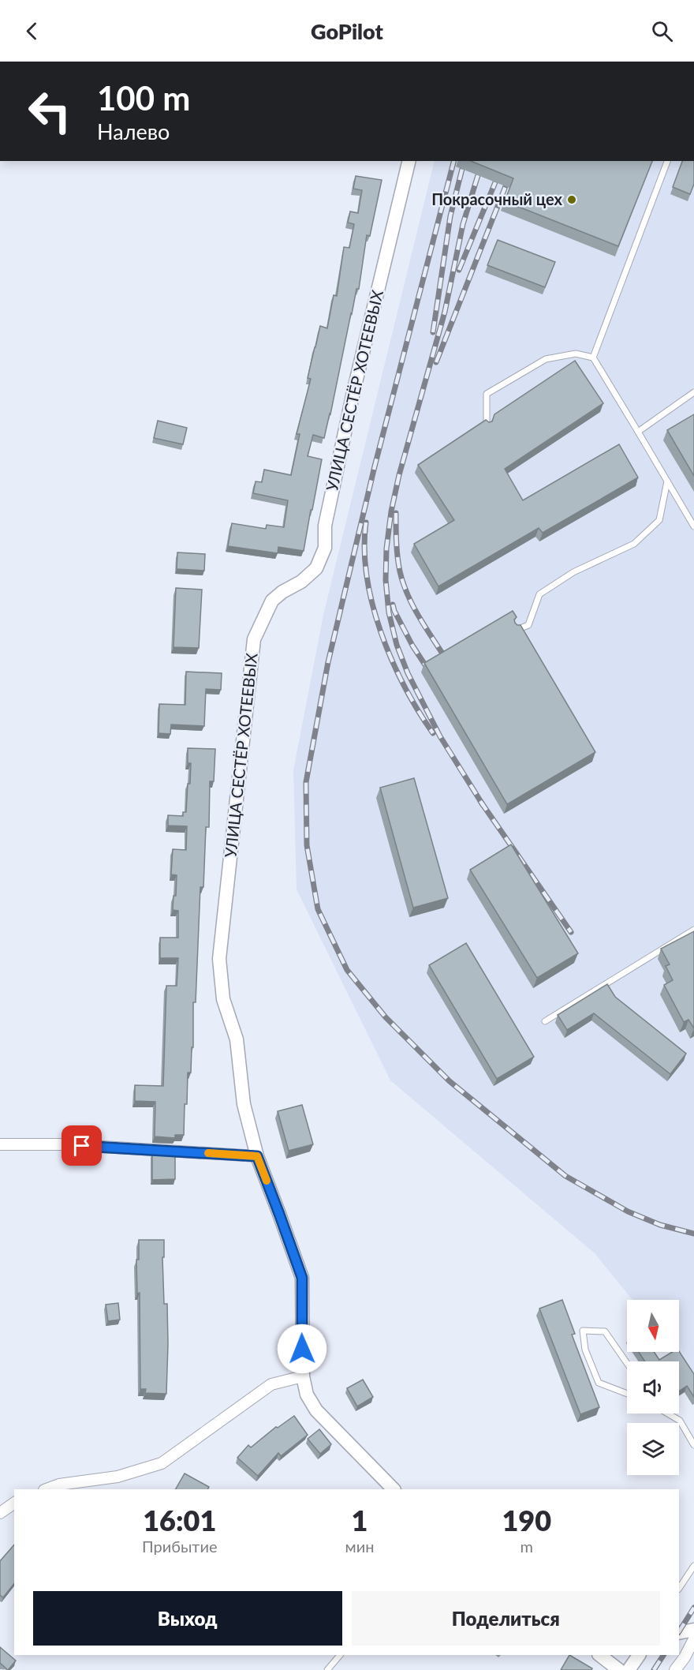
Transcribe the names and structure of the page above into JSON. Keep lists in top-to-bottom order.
{
  "streets": {
    "street": ["УЛИЦА СЕСТЁР ХОТЕЕВЫХ"]
  },
  "places": ["Покрасочный цех"],
  "north": "bottom",
  "page": {
    "header": "GoPilot",
    "turn": ["100 m", "Налево"],
    "eta": [
      "16:01",
      "Прибытие",
      "1",
      "мин",
      "190",
      "m"
    ],
    "buttons": ["Выход", "Поделиться"]
  }
}
